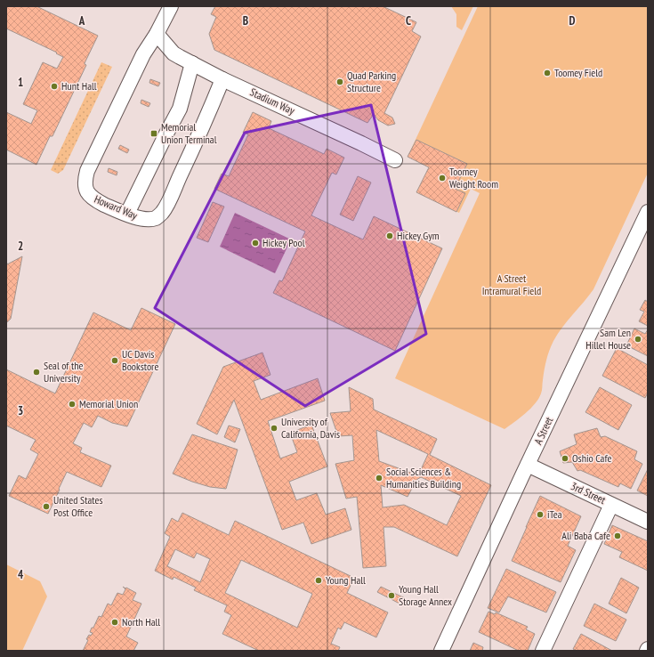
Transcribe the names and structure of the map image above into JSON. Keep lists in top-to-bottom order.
{
  "streets": {
    "street": [
      "Stadium Way",
      "Howard Way",
      "A Street",
      "3rd Street"
    ]
  },
  "crossings": [
    ["Stadium Way", "Howard Way"],
    ["A Street", "3rd Street"]
  ],
  "parks": ["A Street Intramural Field"],
  "places": {
    "other": [
      "Toomey Field",
      "Quad Parking Structure",
      "Hunt Hall",
      "Toomey Weight Room",
      "Hickey Gym",
      "Hickey Pool",
      "Sam Len Hillel House",
      "UC Davis Bookstore",
      "Seal of the University",
      "Memorial Union",
      "University of California, Davis",
      "Oshio Cafe",
      "Social Sciences & Humanities Building",
      "United States Post Office",
      "iTea",
      "Ali Baba Cafe",
      "Young Hall",
      "Young Hall Storage Annex",
      "North Hall"
    ],
    "transit": ["Memorial Union Terminal"]
  },
  "grid": {
    "columns": [
      "A",
      "B",
      "C",
      "D"
    ],
    "rows": [
      "1",
      "2",
      "3",
      "4"
    ]
  }
}
